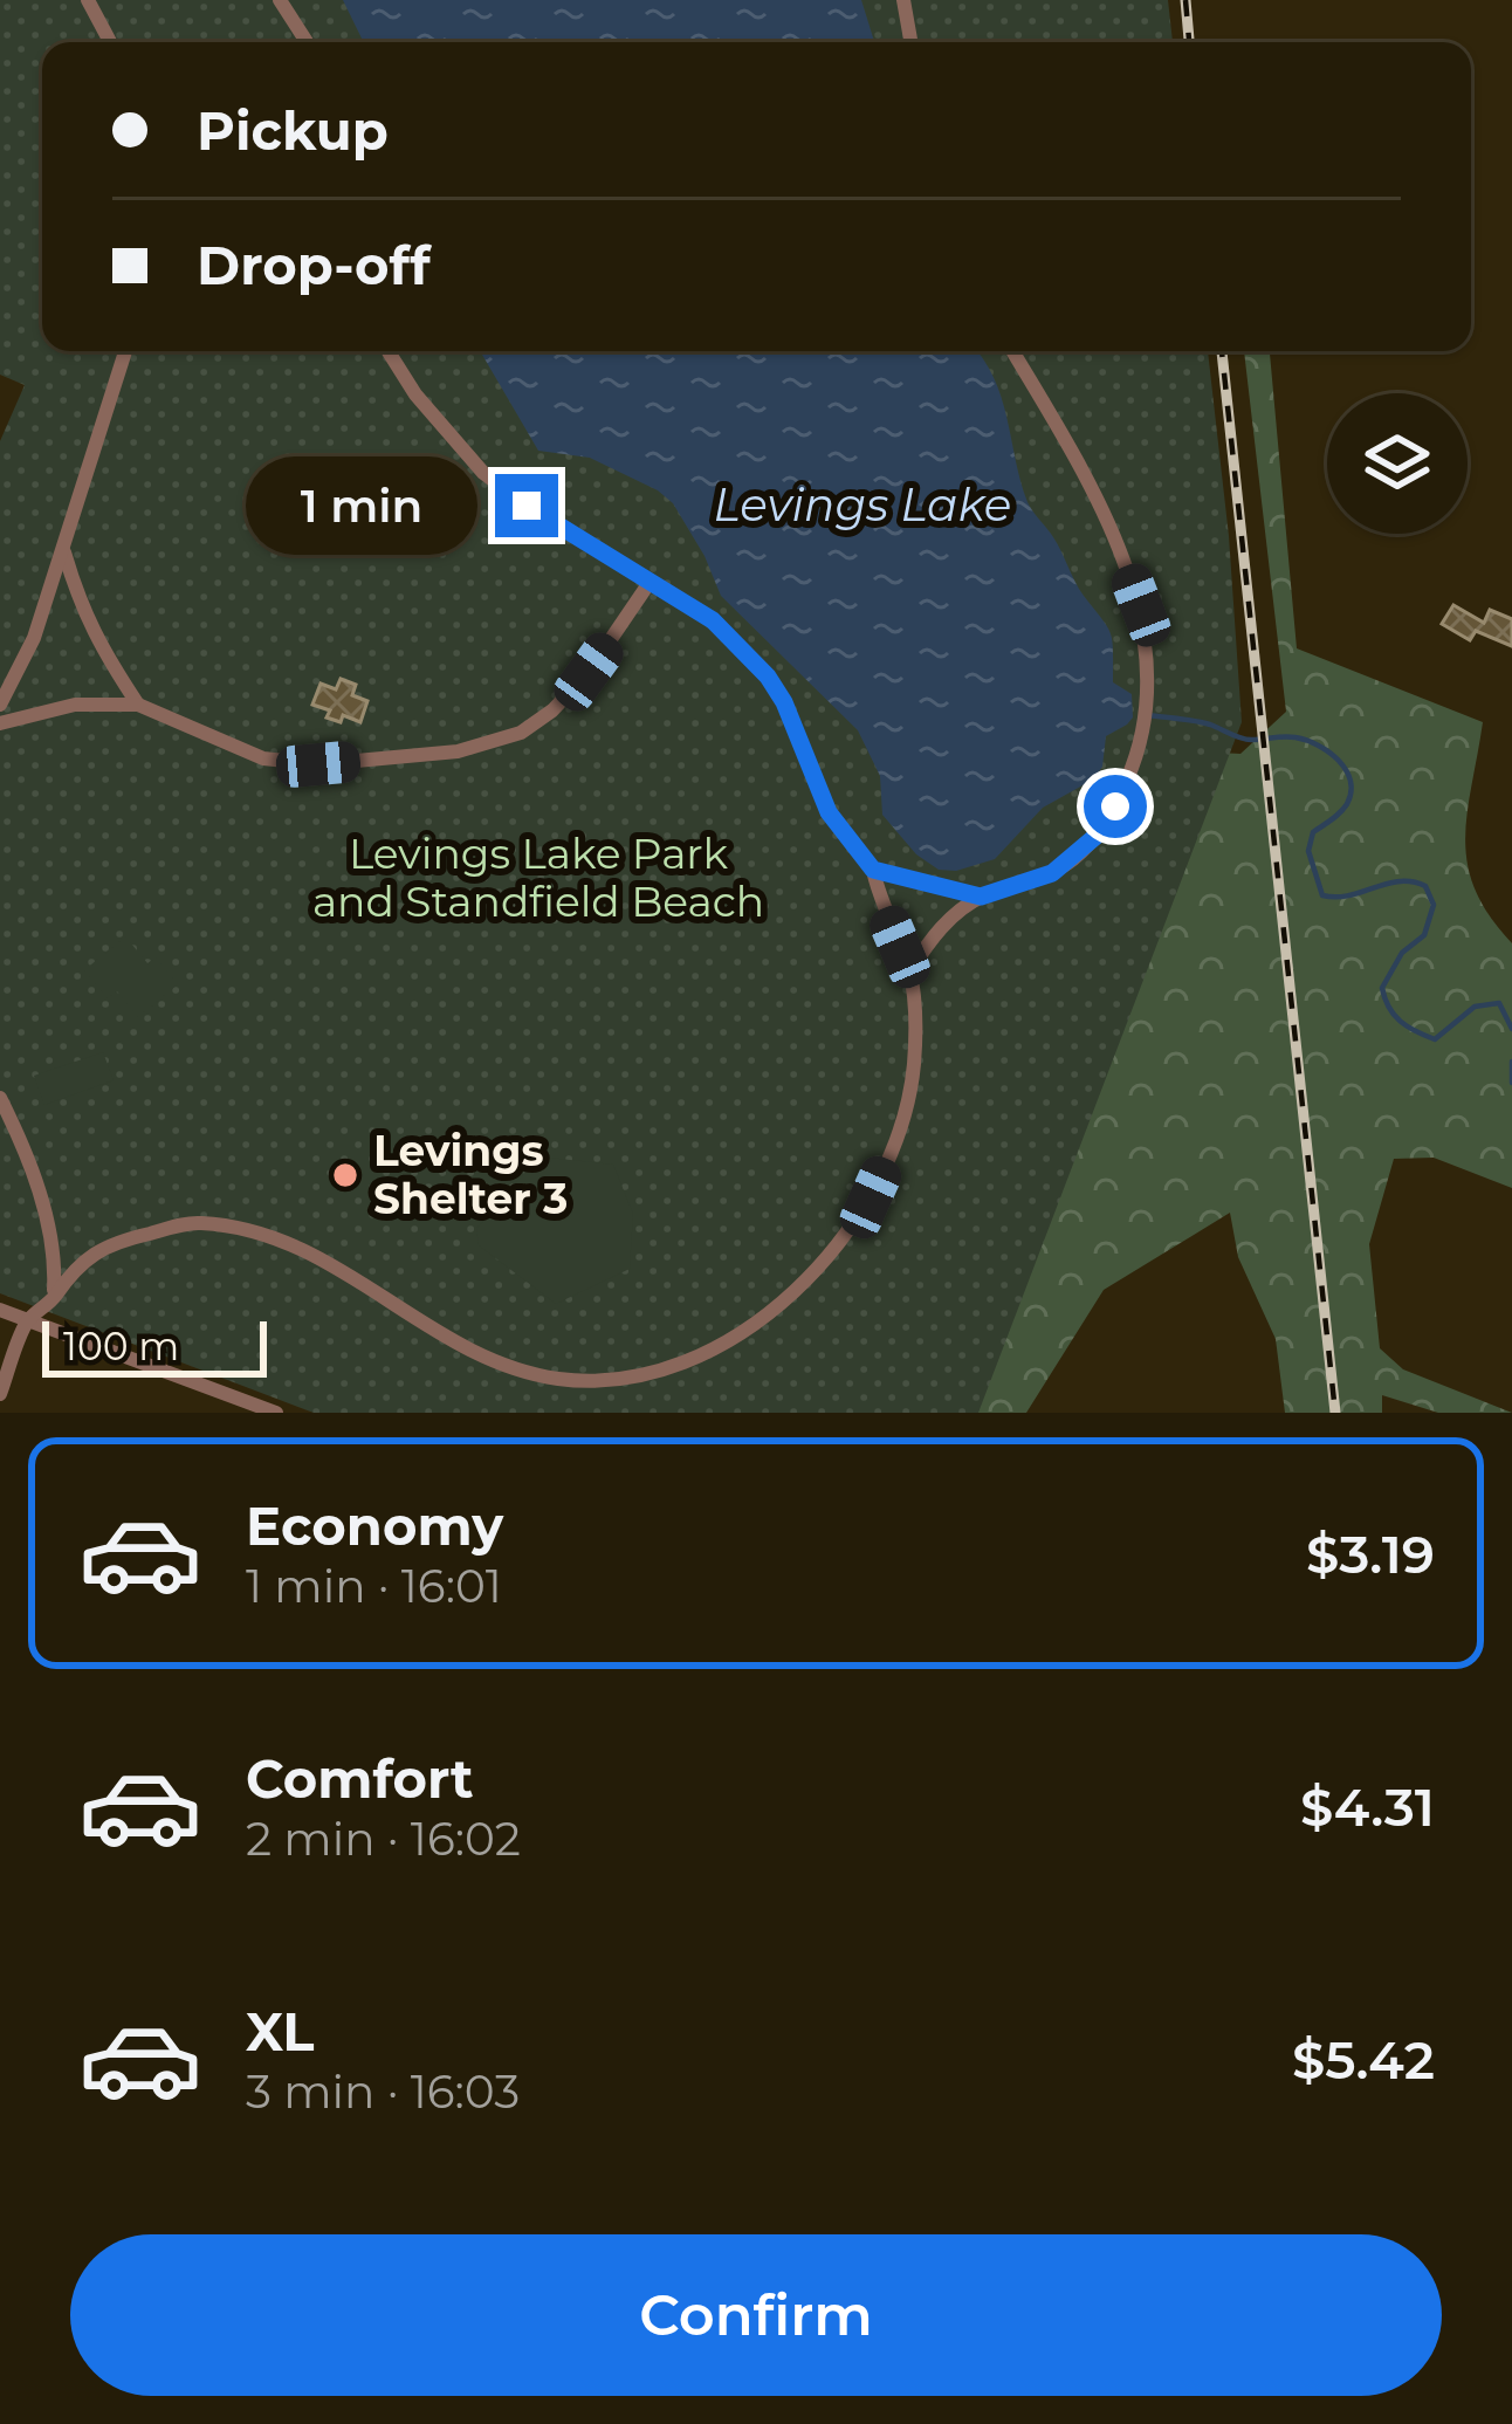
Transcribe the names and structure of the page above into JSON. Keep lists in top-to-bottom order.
{
  "water": ["Levings Lake"],
  "parks": ["Levings Lake Park and Standfield Beach"],
  "places": ["Levings Shelter 3"],
  "scale_bar": "100 m",
  "page": {
    "banner": ["Pickup", "Drop-off"],
    "bubble": "1 min",
    "scale": "100 m",
    "list": [
      {
        "name": "Economy",
        "note": "1 min · 16:01",
        "value": "$3.19"
      },
      {
        "name": "Comfort",
        "note": "2 min · 16:02",
        "value": "$4.31"
      },
      {
        "name": "XL",
        "note": "3 min · 16:03",
        "value": "$5.42"
      }
    ],
    "buttons": "Confirm"
  }
}
